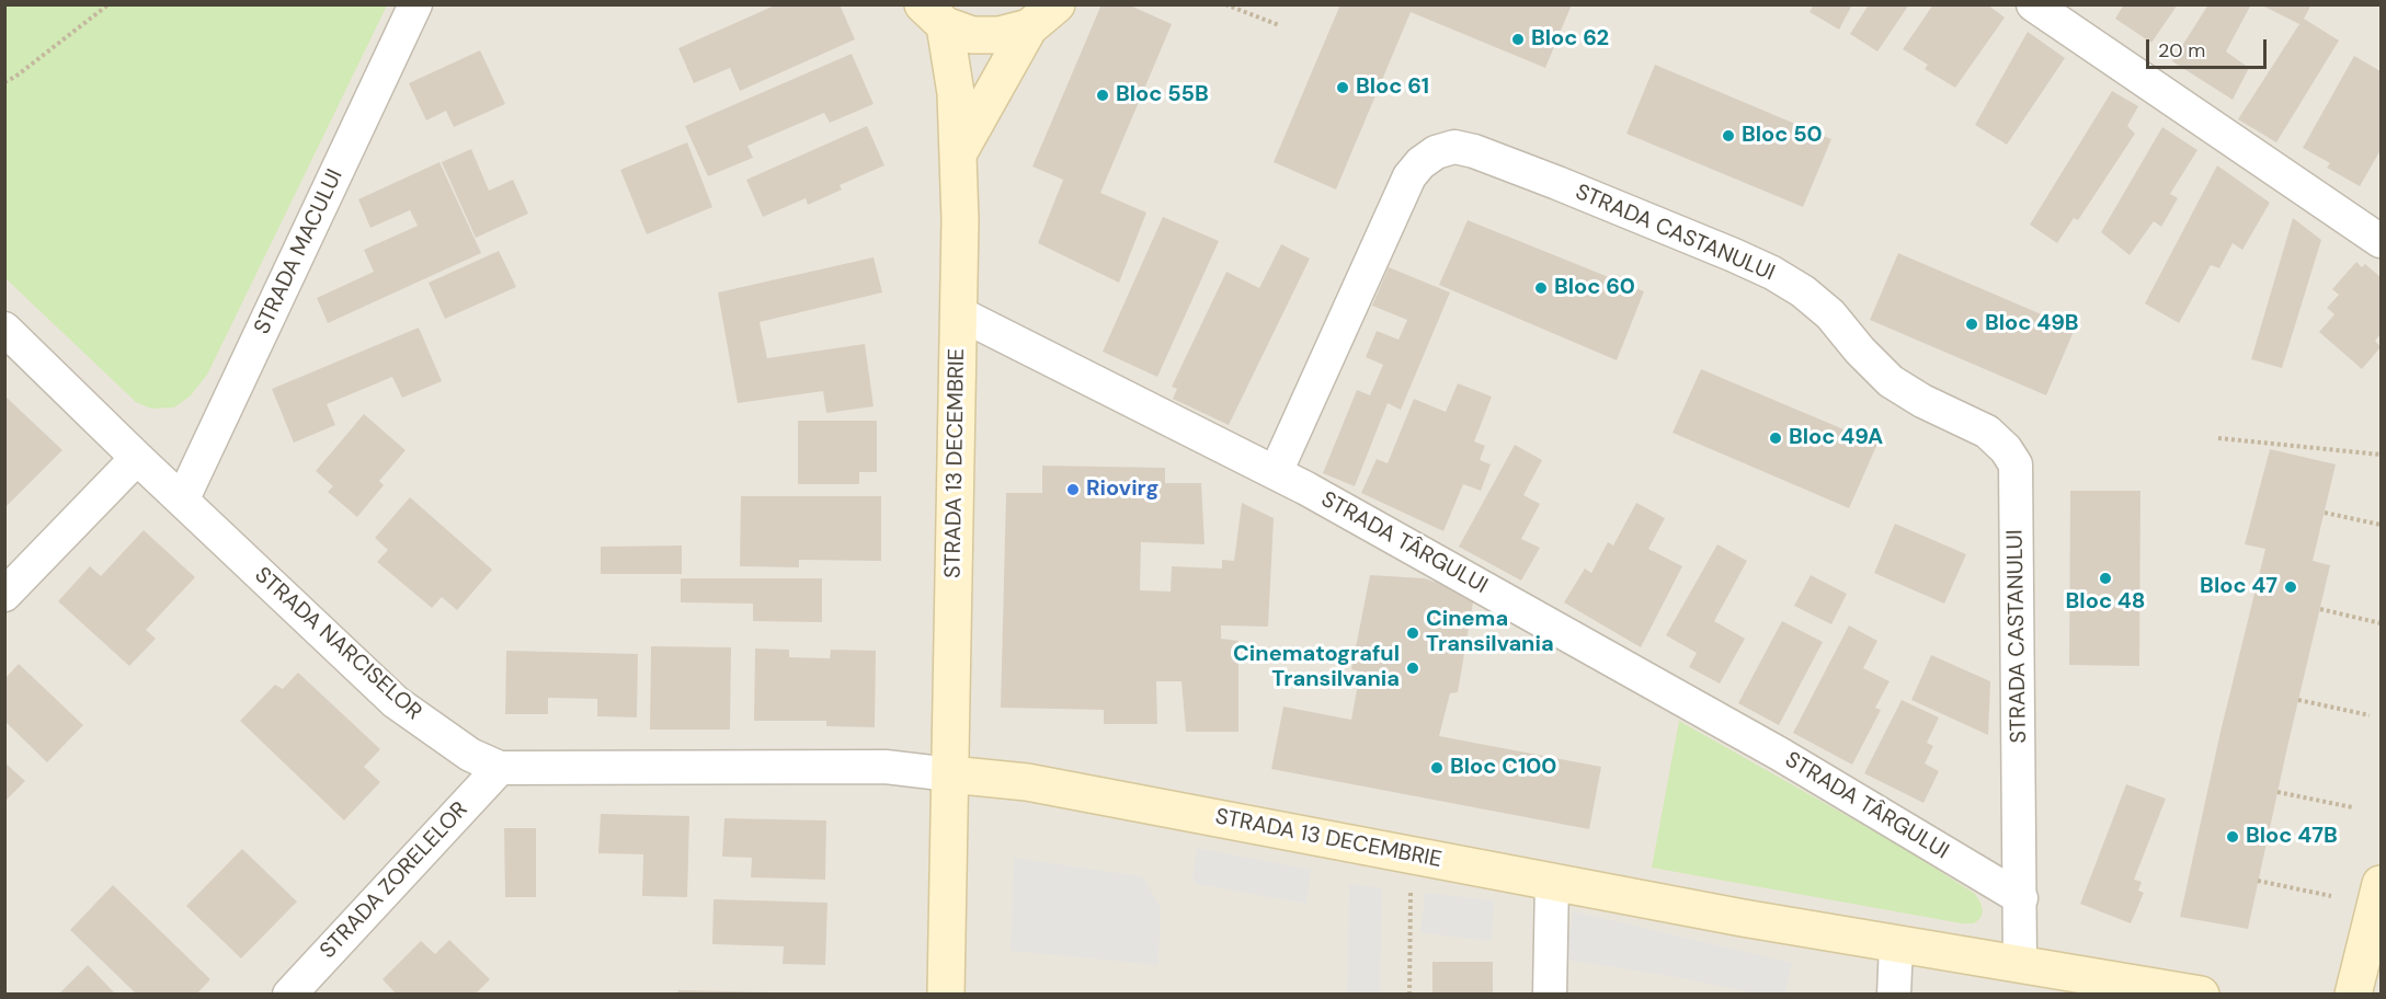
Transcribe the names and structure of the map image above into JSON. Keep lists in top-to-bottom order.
{
  "streets": {
    "street": [
      "STRADA CASTANULUI",
      "STRADA MACULUI",
      "STRADA 13 DECEMBRIE",
      "STRADA TÂRGULUI",
      "STRADA NARCISELOR",
      "STRADA ZORELELOR"
    ]
  },
  "crossings": [
    ["STRADA CASTANULUI", "STRADA TÂRGULUI"],
    ["STRADA MACULUI", "STRADA NARCISELOR"],
    ["STRADA 13 DECEMBRIE", "STRADA TÂRGULUI"],
    ["STRADA 13 DECEMBRIE", "STRADA NARCISELOR"],
    ["STRADA NARCISELOR", "STRADA ZORELELOR"]
  ],
  "places": [
    "Bloc 62",
    "Bloc 61",
    "Bloc 55B",
    "Bloc 50",
    "Bloc 60",
    "Bloc 49B",
    "Bloc 49A",
    "Riovirg",
    "Bloc 48",
    "Bloc 47",
    "Cinema Transilvania",
    "Cinematograful Transilvania",
    "Bloc C100",
    "Bloc 47B"
  ],
  "scale_bar": "20 m"
}
